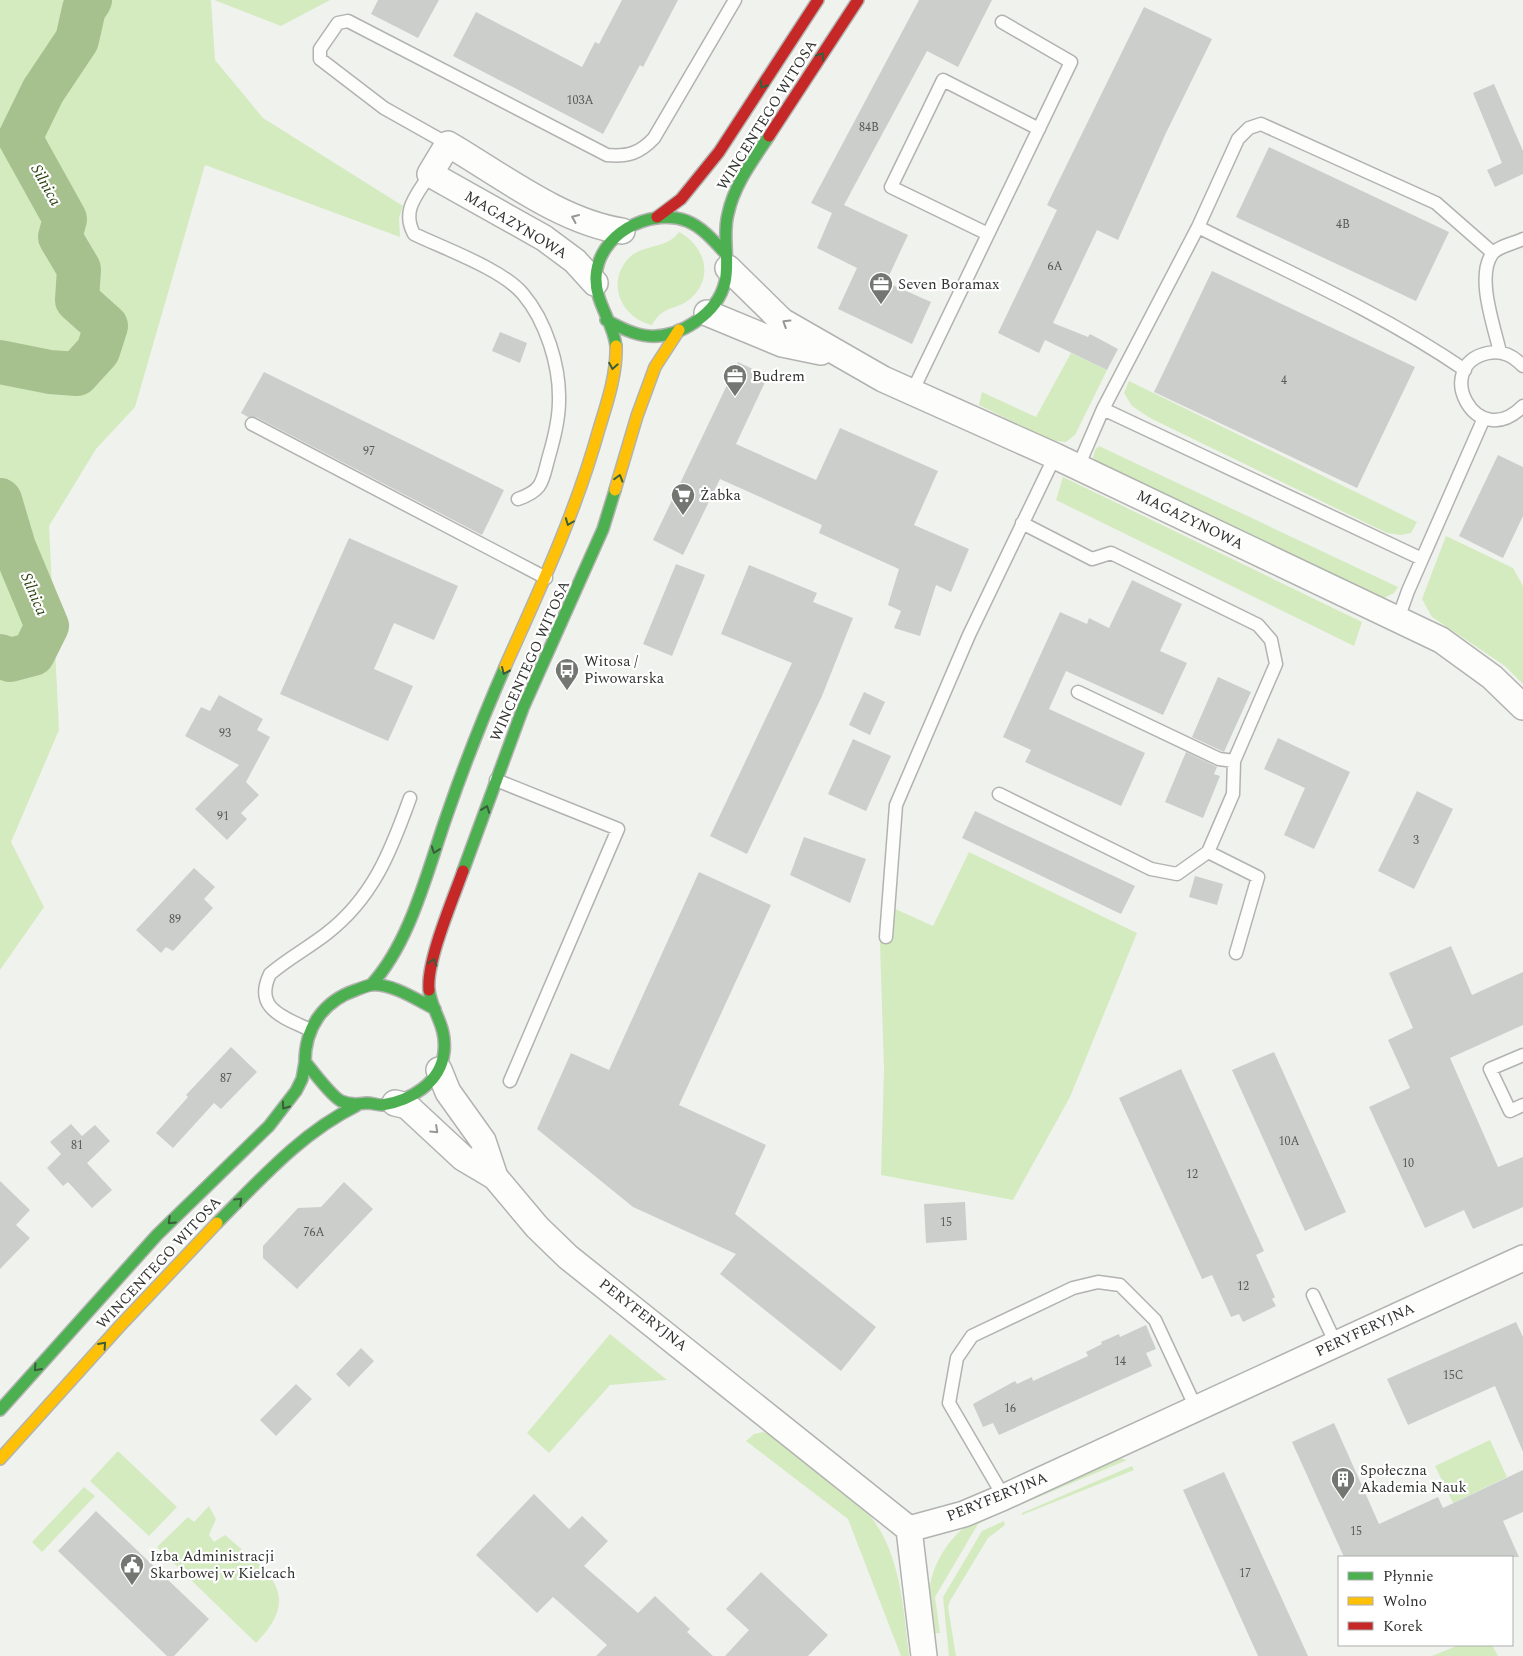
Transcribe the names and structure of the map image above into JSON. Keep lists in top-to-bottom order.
{
  "streets": {
    "main road": ["WINCENTEGO WITOSA"],
    "street": ["MAGAZYNOWA", "PERYFERYJNA"]
  },
  "crossings": [
    ["WINCENTEGO WITOSA", "MAGAZYNOWA"],
    ["WINCENTEGO WITOSA", "PERYFERYJNA"]
  ],
  "water": ["Silnica"],
  "places": {
    "office": ["Seven Boramax", "Budrem"],
    "supermarket": ["Żabka"],
    "bus stop": ["Witosa / Piwowarska"],
    "building": ["Społeczna Akademia Nauk"],
    "public building": ["Izba Administracji Skarbowej w Kielcach"]
  },
  "house_numbers": [
    "103A",
    "84B",
    "4B",
    "6A",
    "4",
    "97",
    "93",
    "91",
    "3",
    "89",
    "87",
    "10A",
    "81",
    "10",
    "12",
    "15",
    "76A",
    "12",
    "14",
    "15C",
    "16",
    "15",
    "17"
  ],
  "legend": ["Płynnie", "Wolno", "Korek"]
}
